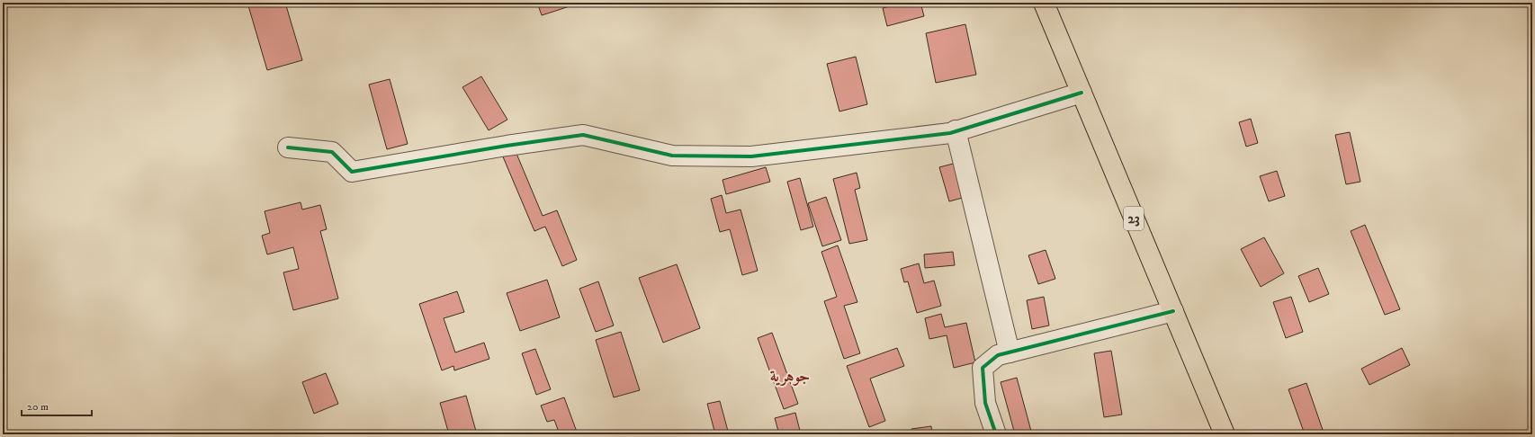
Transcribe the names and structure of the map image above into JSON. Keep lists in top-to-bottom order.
{
  "streets": {
    "main road": ["23"]
  },
  "districts": ["جوهرية"],
  "scale_bar": "20 m"
}
